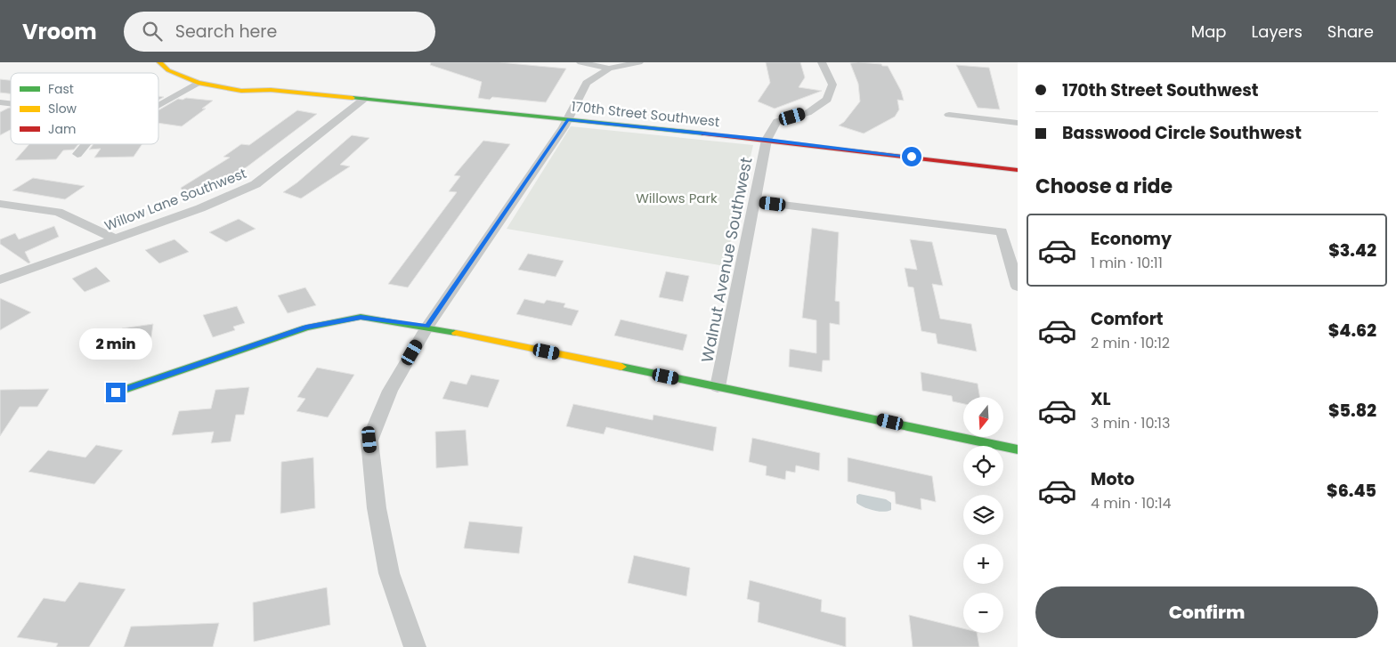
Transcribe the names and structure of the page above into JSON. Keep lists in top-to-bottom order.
{
  "streets": {
    "street": ["170th Street Southwest", "Willow Lane Southwest", "Walnut Avenue Southwest"]
  },
  "crossings": [
    ["170th Street Southwest", "Willow Lane Southwest"],
    ["170th Street Southwest", "Walnut Avenue Southwest"]
  ],
  "parks": ["Willows Park"],
  "legend": ["Fast", "Slow", "Jam"],
  "north": "bottom",
  "page": {
    "header": "Vroom",
    "search": "Search here",
    "nav": ["Map", "Layers", "Share"],
    "banner": ["170th Street Southwest", "Basswood Circle Southwest"],
    "heading": "Choose a ride",
    "list": [
      {
        "name": "Economy",
        "note": "1 min · 10:11",
        "value": "$3.42"
      },
      {
        "name": "Comfort",
        "note": "2 min · 10:12",
        "value": "$4.62"
      },
      {
        "name": "XL",
        "note": "3 min · 10:13",
        "value": "$5.82"
      },
      {
        "name": "Moto",
        "note": "4 min · 10:14",
        "value": "$6.45"
      }
    ],
    "bubble": "2 min",
    "map_buttons": ["+", "−"],
    "buttons": "Confirm"
  }
}
